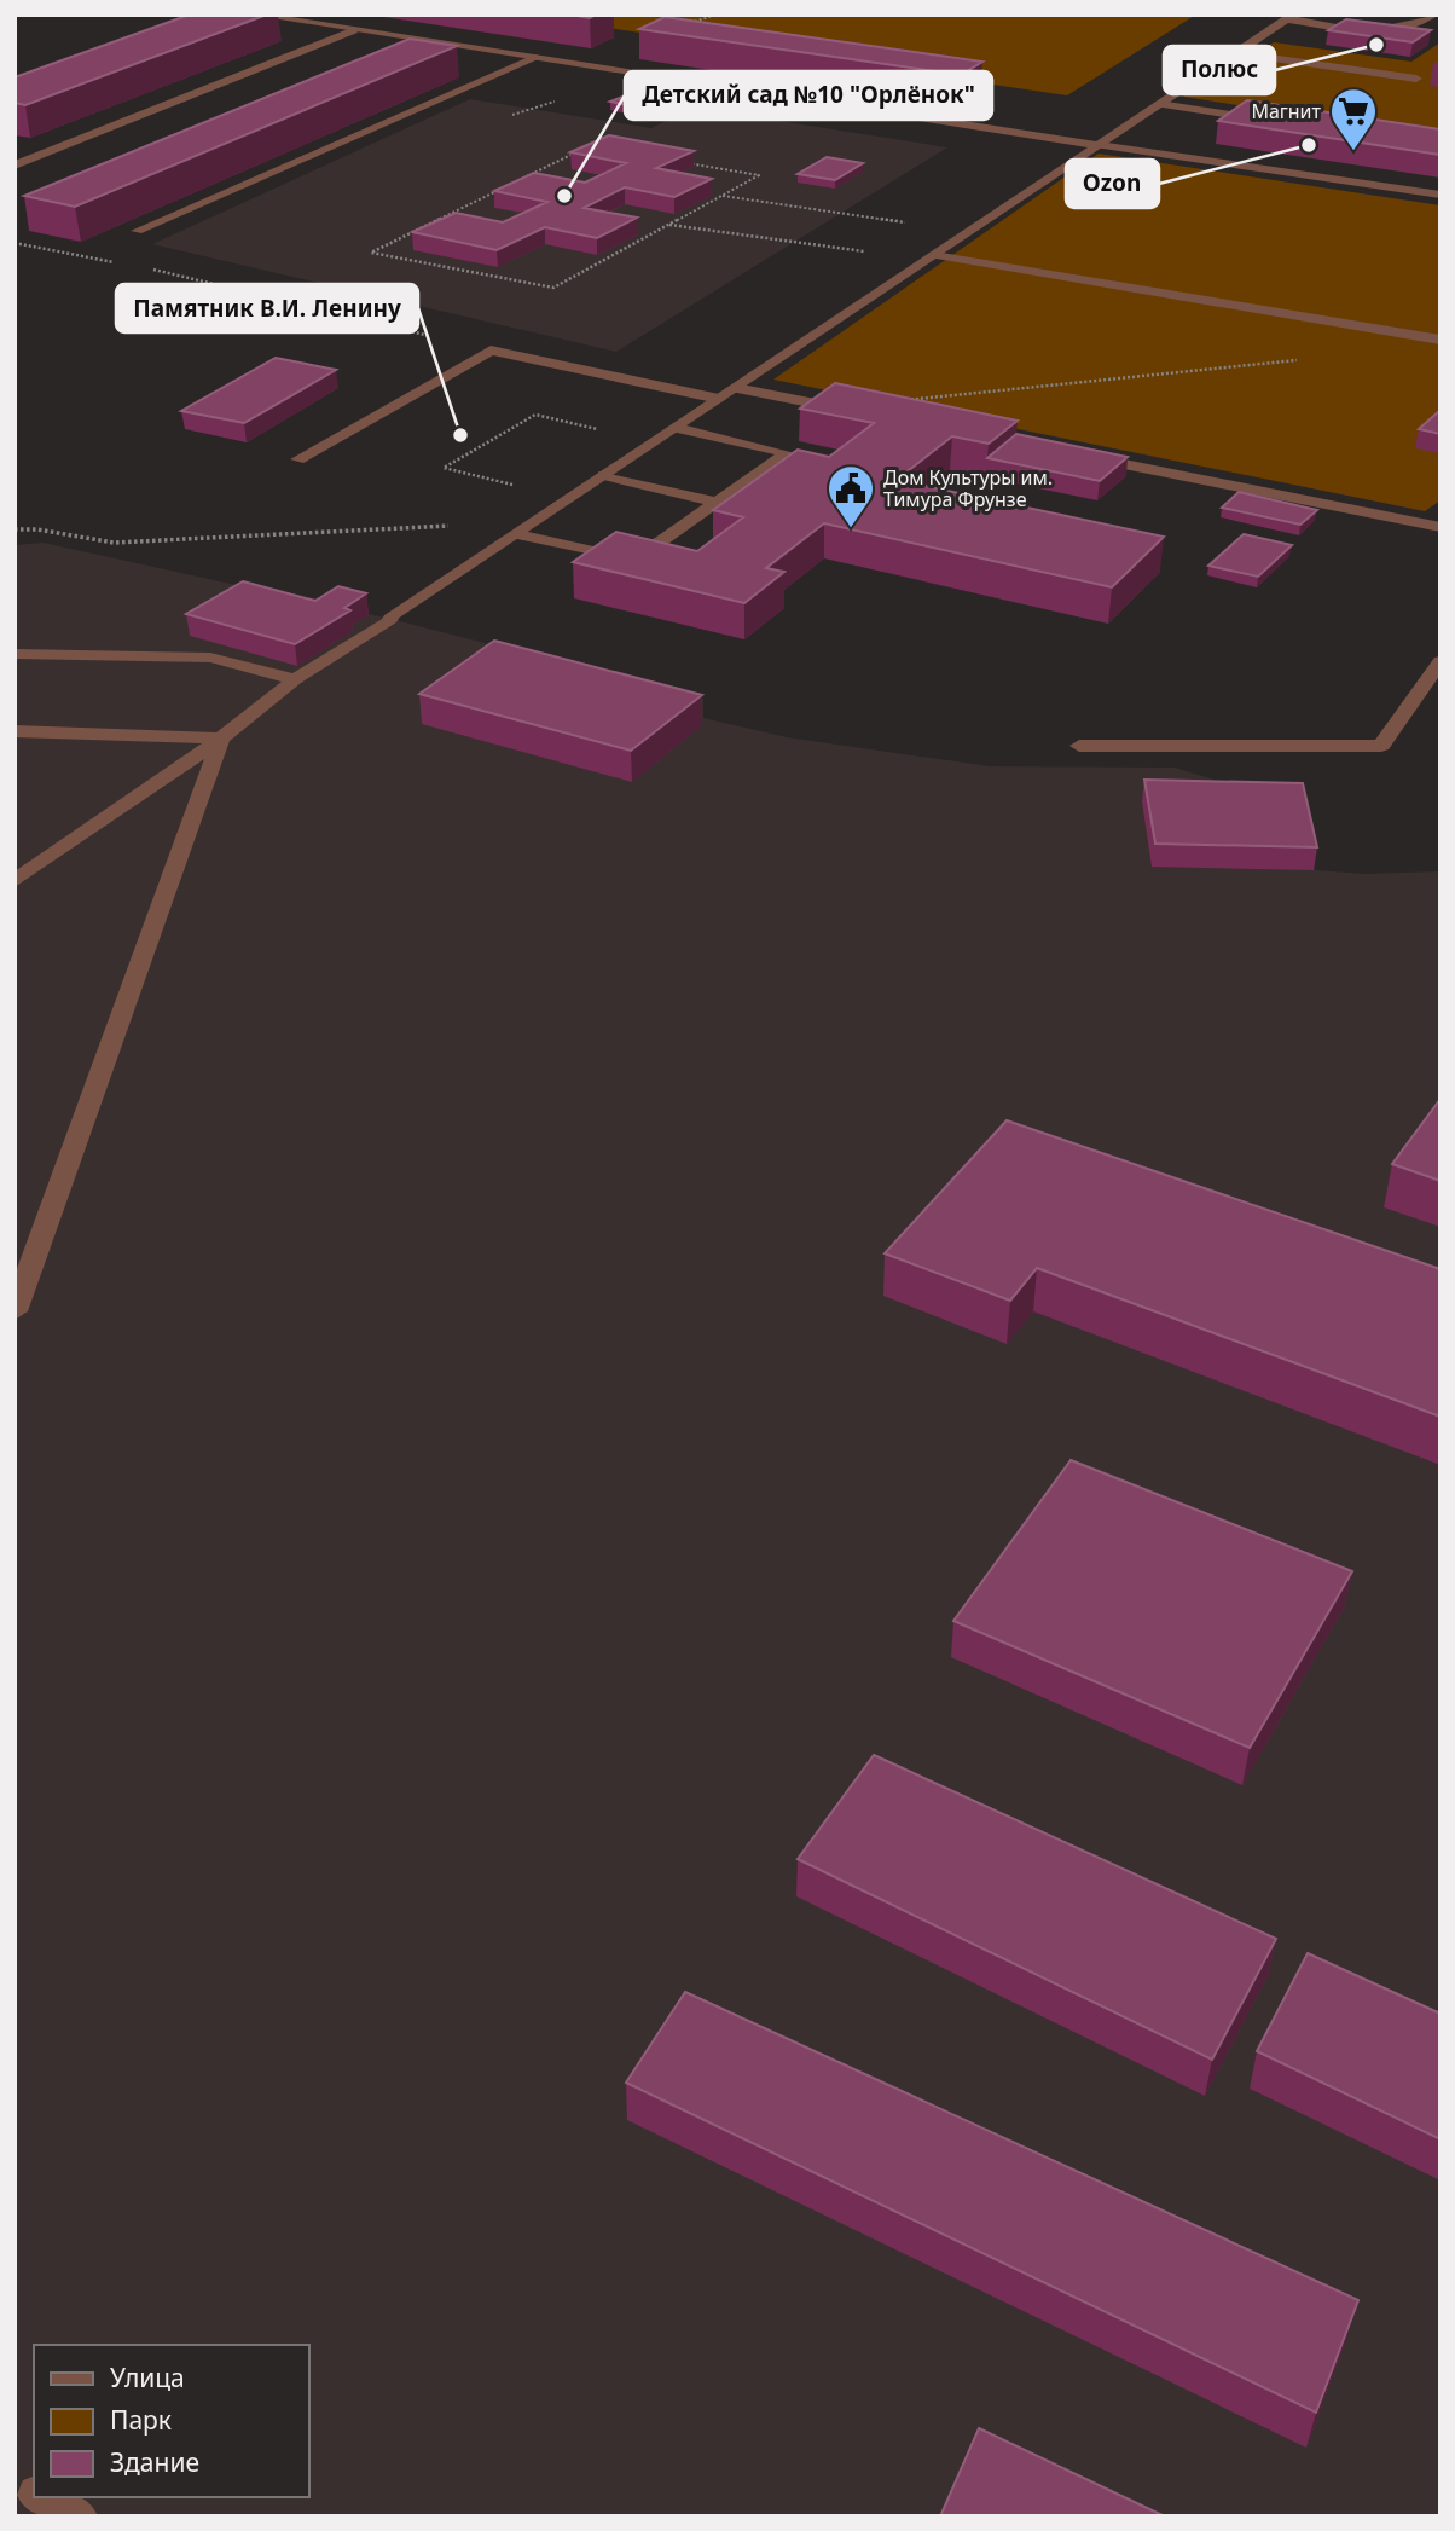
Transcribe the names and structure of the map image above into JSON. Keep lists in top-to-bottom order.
{
  "places": {
    "other": [
      "Полюс",
      "Ozon",
      "Детский сад №10 \"Орлёнок\"",
      "Памятник В.И. Ленину"
    ],
    "supermarket": ["Магнит"],
    "public building": ["Дом Культуры им. Тимура Фрунзе"]
  },
  "legend": ["Улица", "Парк", "Здание"]
}
